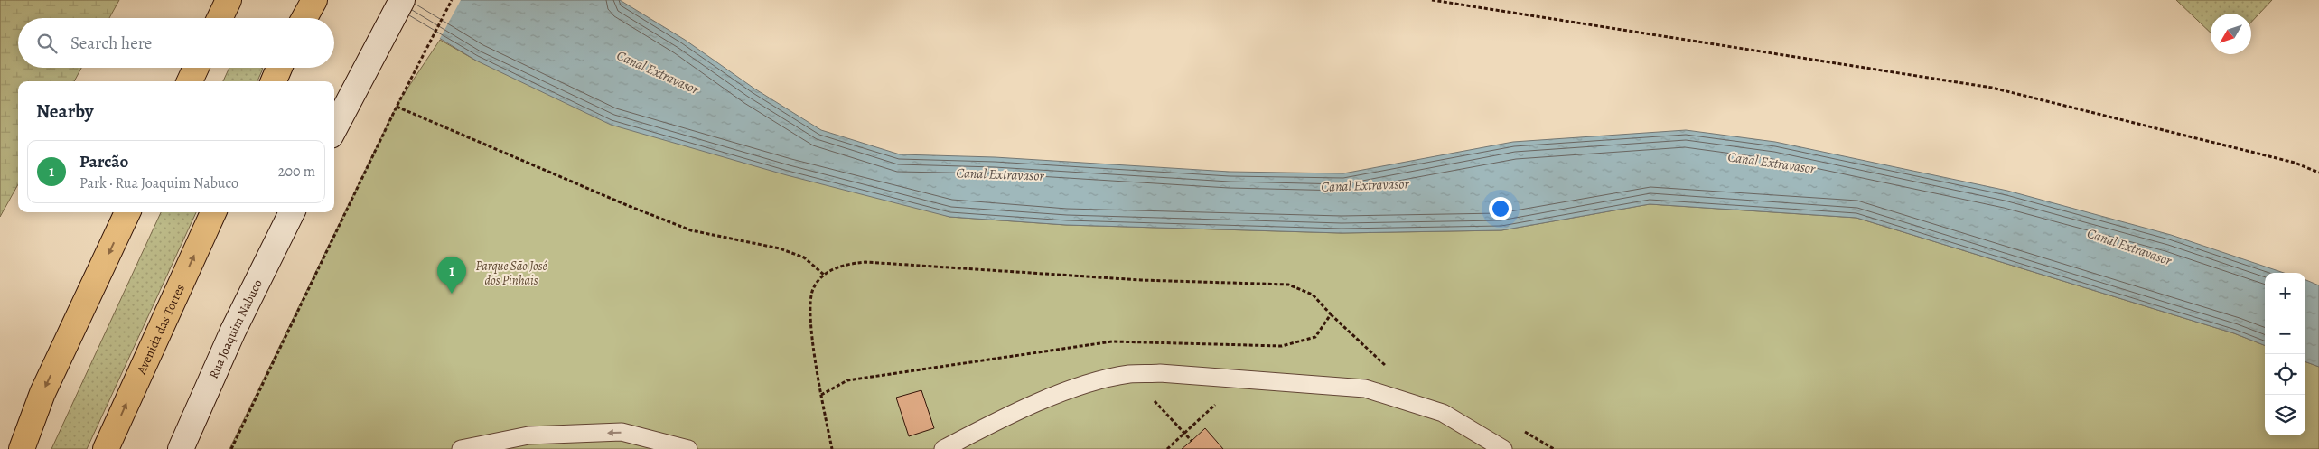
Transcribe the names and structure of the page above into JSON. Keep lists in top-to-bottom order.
{
  "streets": {
    "highway": ["Avenida das Torres"],
    "main road": ["Rua Joaquim Nabuco"]
  },
  "water": ["Canal Extravasor"],
  "parks": ["Parque São José dos Pinhais"],
  "north": "bottom left",
  "page": {
    "search": "Search here",
    "heading": "Nearby",
    "list": [
      {
        "mark": "1",
        "name": "Parcão",
        "note": "Park · Rua Joaquim Nabuco",
        "value": "200 m"
      }
    ],
    "pins": "1",
    "map_buttons": ["+", "−"]
  }
}
